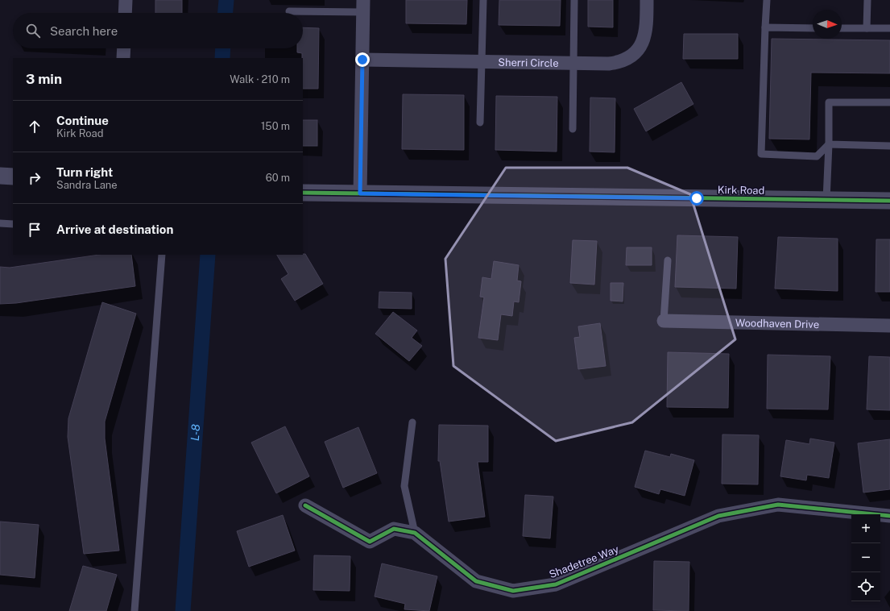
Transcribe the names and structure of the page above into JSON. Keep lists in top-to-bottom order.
{
  "streets": {
    "street": [
      "Sherri Circle",
      "Kirk Road",
      "Woodhaven Drive",
      "Shadetree Way"
    ]
  },
  "water": ["L-8"],
  "north": "right",
  "page": {
    "search": "Search here",
    "heading": ["3 min", "Walk · 210 m"],
    "list": [
      ["Continue", "Kirk Road", "150 m"],
      ["Turn right", "Sandra Lane", "60 m"],
      "Arrive at destination"
    ],
    "map_buttons": ["+", "−"]
  }
}
